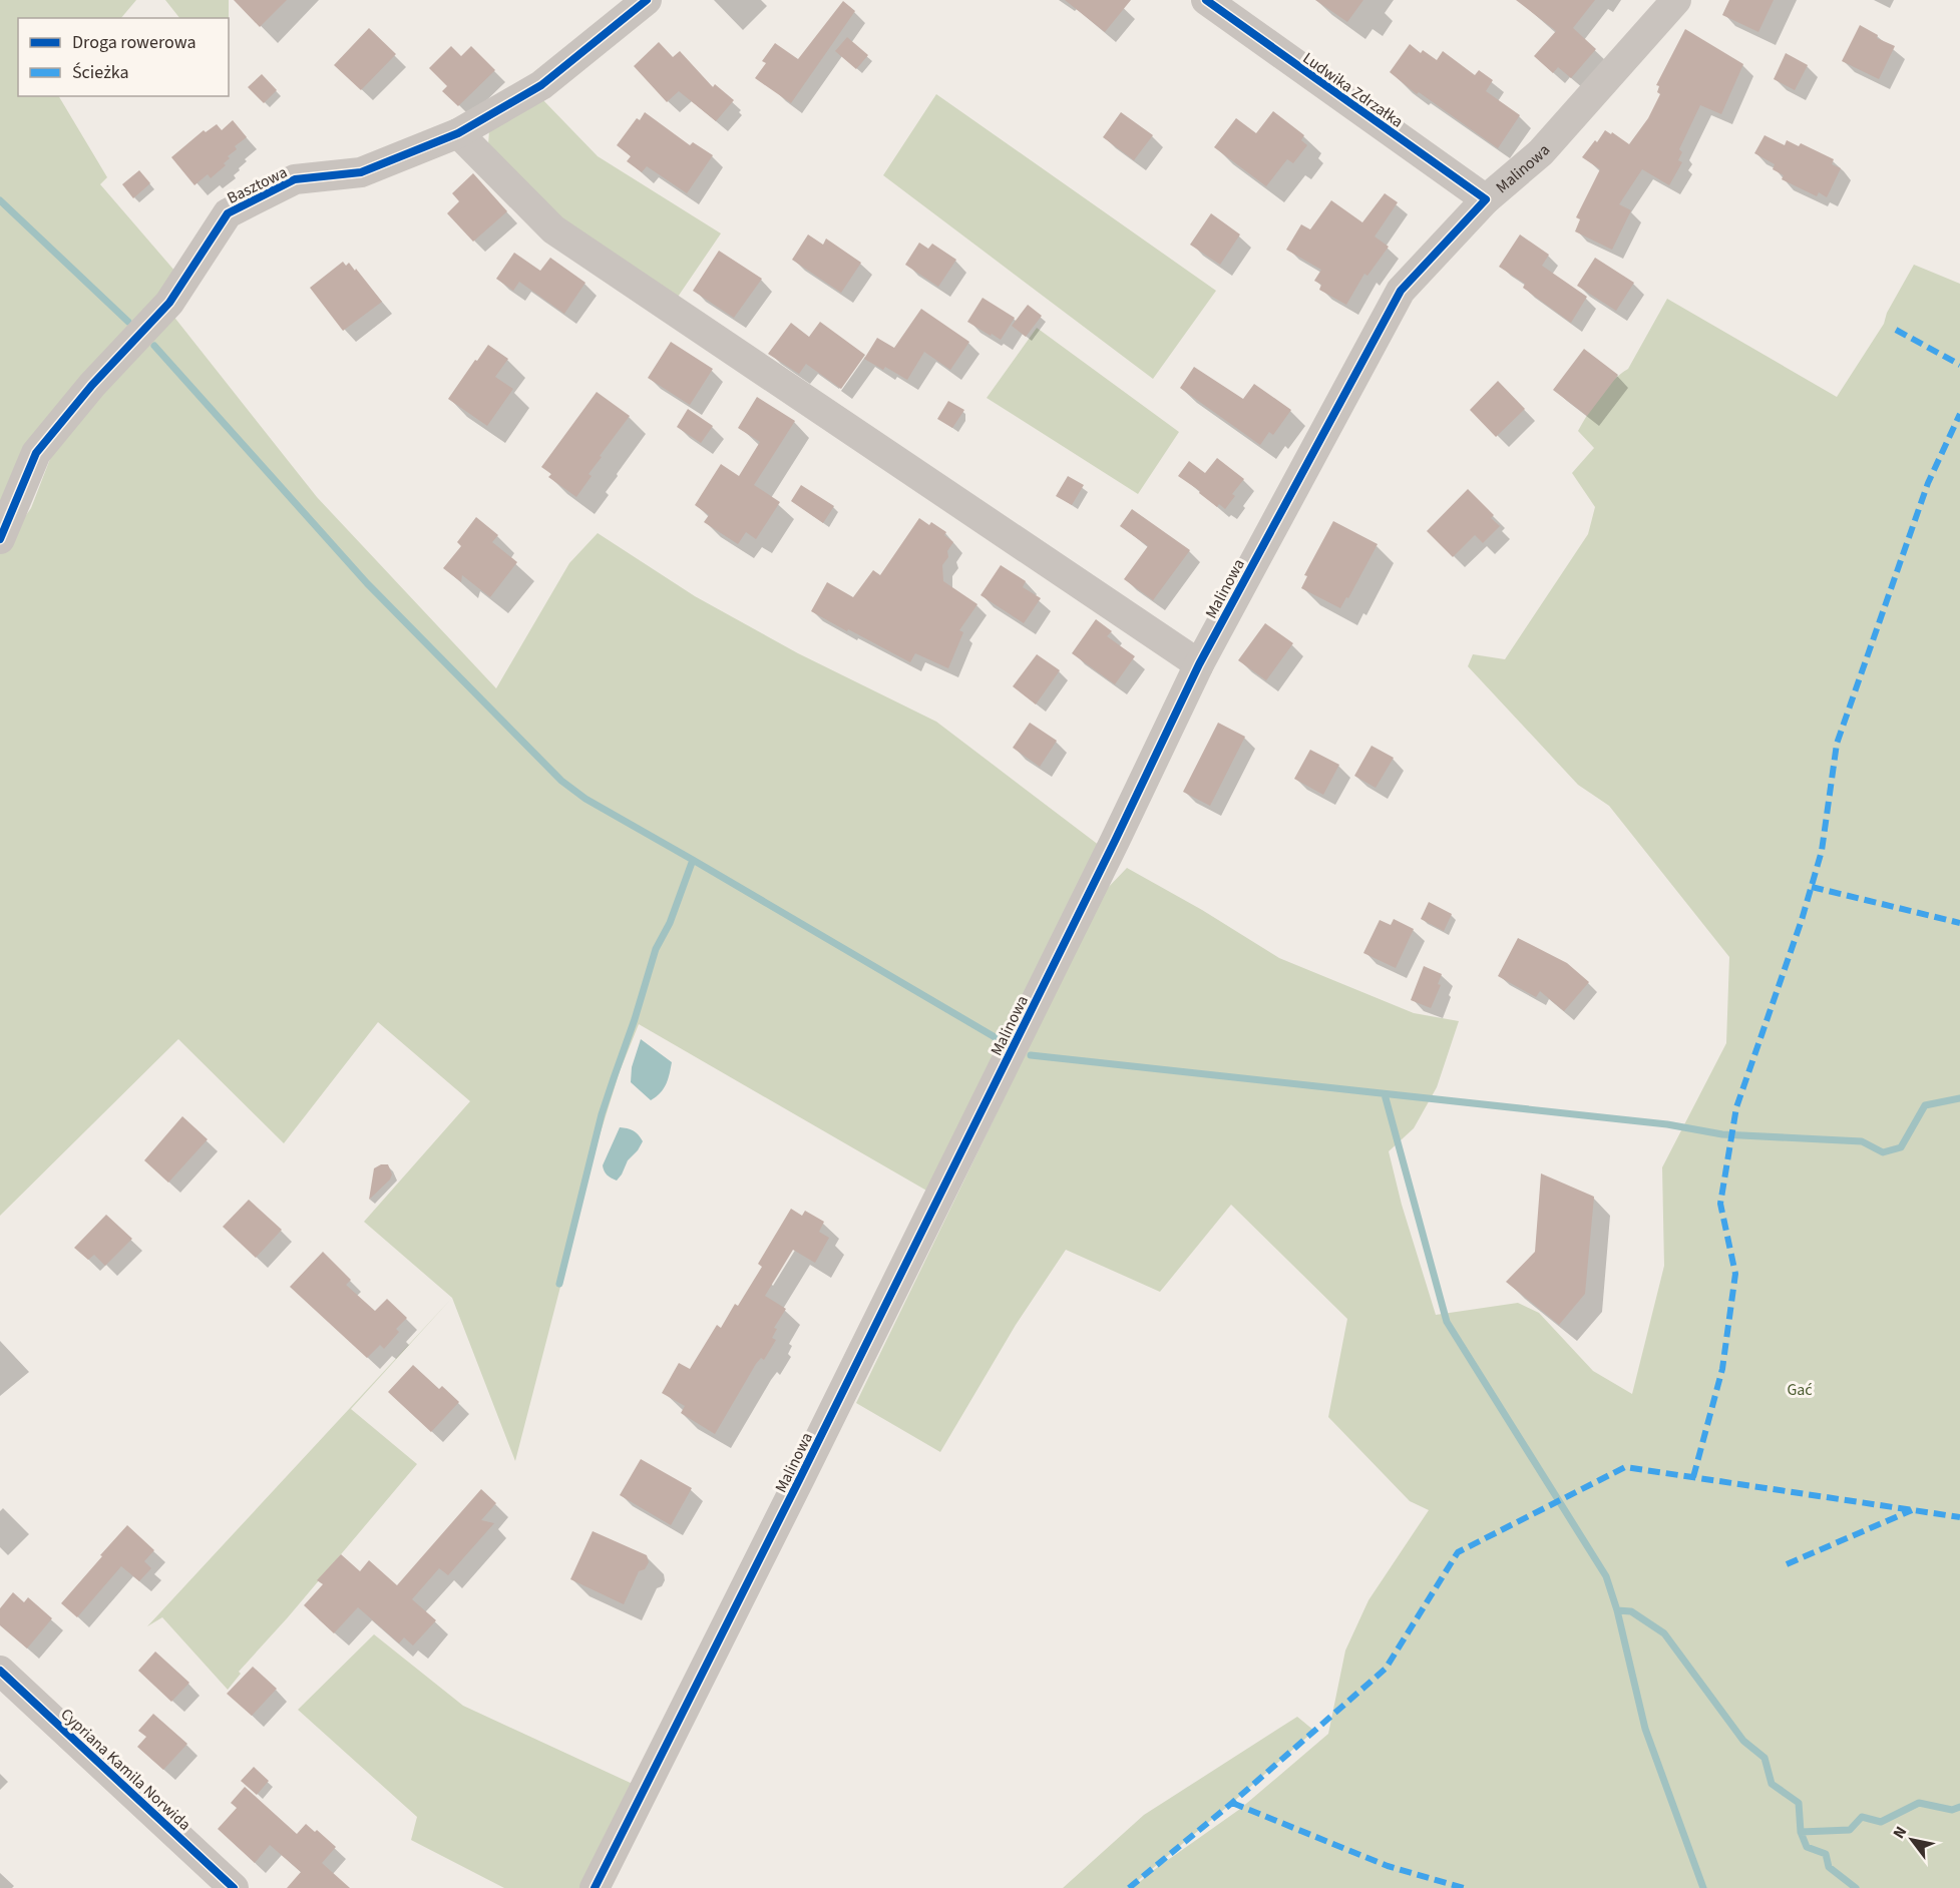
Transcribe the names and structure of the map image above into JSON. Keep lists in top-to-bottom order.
{
  "streets": {
    "street": [
      "Ludwika Zdrzałka",
      "Malinowa",
      "Basztowa",
      "Cypriana Kamila Norwida"
    ]
  },
  "crossings": [
    ["Ludwika Zdrzałka", "Malinowa"]
  ],
  "parks": ["Gać"],
  "legend": ["Droga rowerowa", "Ścieżka"],
  "north": "top left"
}
